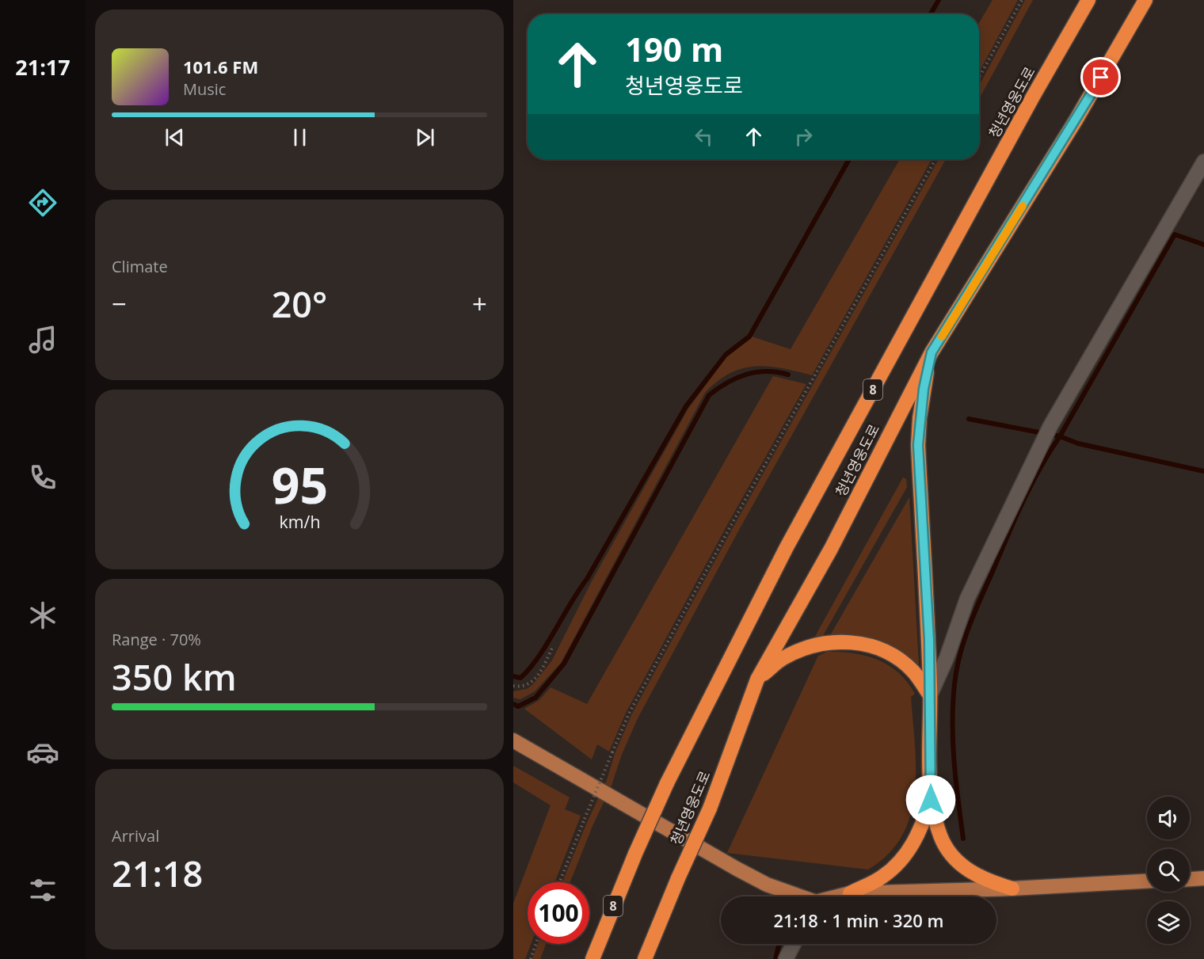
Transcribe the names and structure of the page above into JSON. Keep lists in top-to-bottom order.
{
  "streets": {
    "highway": ["청년영웅도로", "8"]
  },
  "page": {
    "tabs": "21:17",
    "turn": ["190 m", "청년영웅도로"],
    "song": ["101.6 FM", "Music"],
    "tile": [
      "Climate",
      ["Range · 70%", "350 km"],
      ["Arrival", "21:18"]
    ],
    "heat": ["−", "20°", "+"],
    "limit": "100",
    "trip": "21:18 · 1 min · 320 m",
    "gauge": ["95", "km/h"]
  }
}
